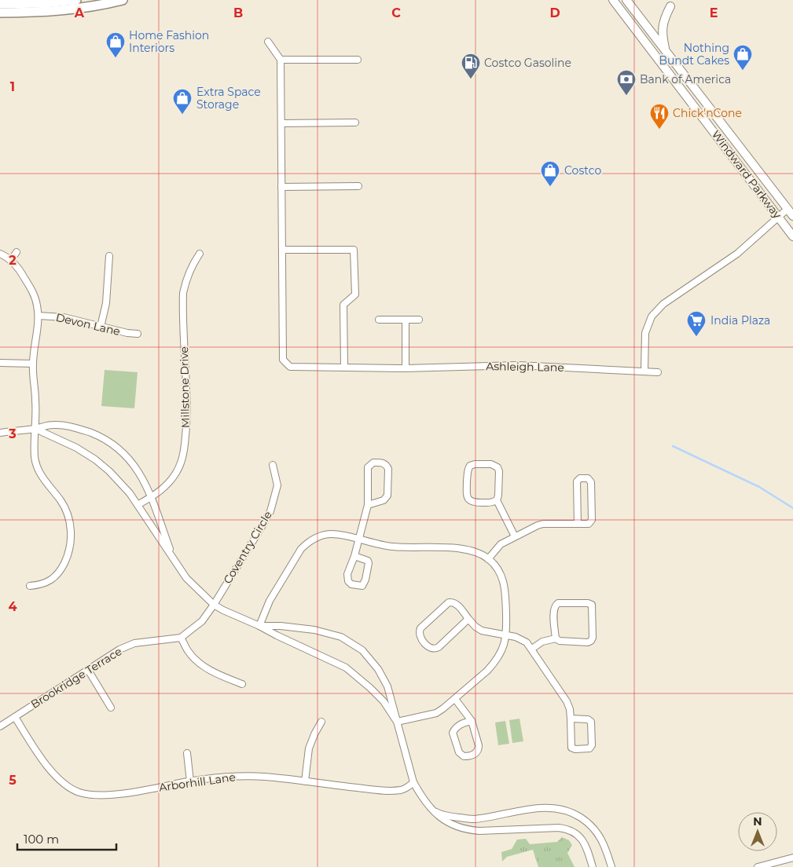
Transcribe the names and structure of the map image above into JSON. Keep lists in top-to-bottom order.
{
  "streets": {
    "main road": ["Windward Parkway"],
    "street": [
      "Devon Lane",
      "Ashleigh Lane",
      "Millstone Drive",
      "Coventry Circle",
      "Brookridge Terrace",
      "Arborhill Lane"
    ]
  },
  "crossings": [
    ["Brookridge Terrace", "Arborhill Lane"]
  ],
  "places": {
    "shop": [
      "Home Fashion Interiors",
      "Nothing Bundt Cakes",
      "Extra Space Storage",
      "Costco"
    ],
    "fuel station": ["Costco Gasoline"],
    "bank": ["Bank of America"],
    "restaurant": ["Chick'nCone"],
    "supermarket": ["India Plaza"]
  },
  "scale_bar": "100 m",
  "north": "top",
  "grid": {
    "columns": [
      "A",
      "B",
      "C",
      "D",
      "E"
    ],
    "rows": [
      "1",
      "2",
      "3",
      "4",
      "5"
    ]
  }
}
